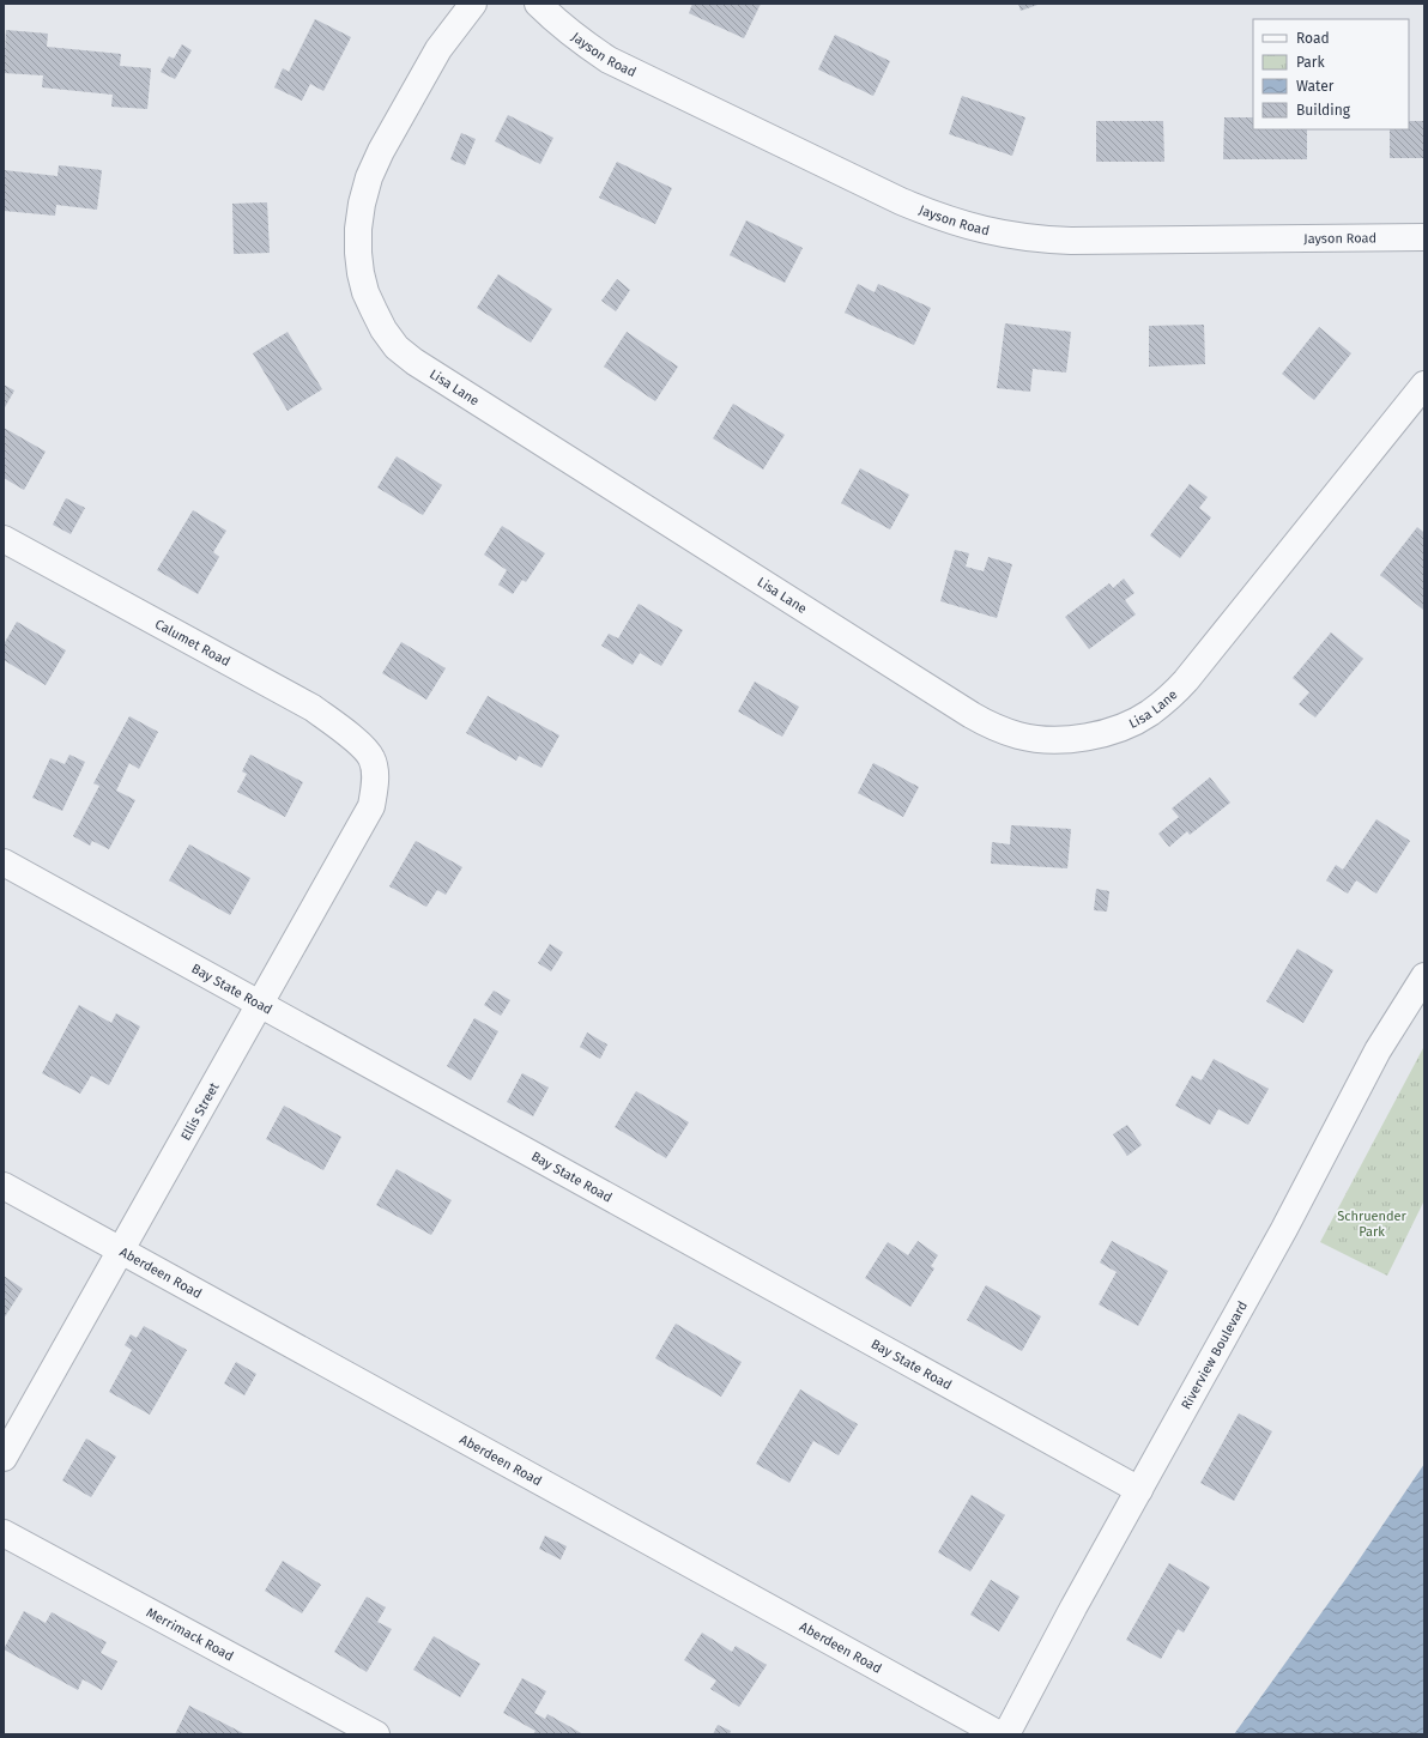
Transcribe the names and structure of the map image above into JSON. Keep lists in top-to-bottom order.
{
  "streets": {
    "street": [
      "Jayson Road",
      "Lisa Lane",
      "Calumet Road",
      "Bay State Road",
      "Ellis Street",
      "Aberdeen Road",
      "Riverview Boulevard",
      "Merrimack Road"
    ]
  },
  "crossings": [
    ["Calumet Road", "Ellis Street"],
    ["Bay State Road", "Ellis Street"],
    ["Bay State Road", "Riverview Boulevard"],
    ["Ellis Street", "Aberdeen Road"]
  ],
  "parks": ["Schruender Park"],
  "legend": [
    "Road",
    "Park",
    "Water",
    "Building"
  ]
}
